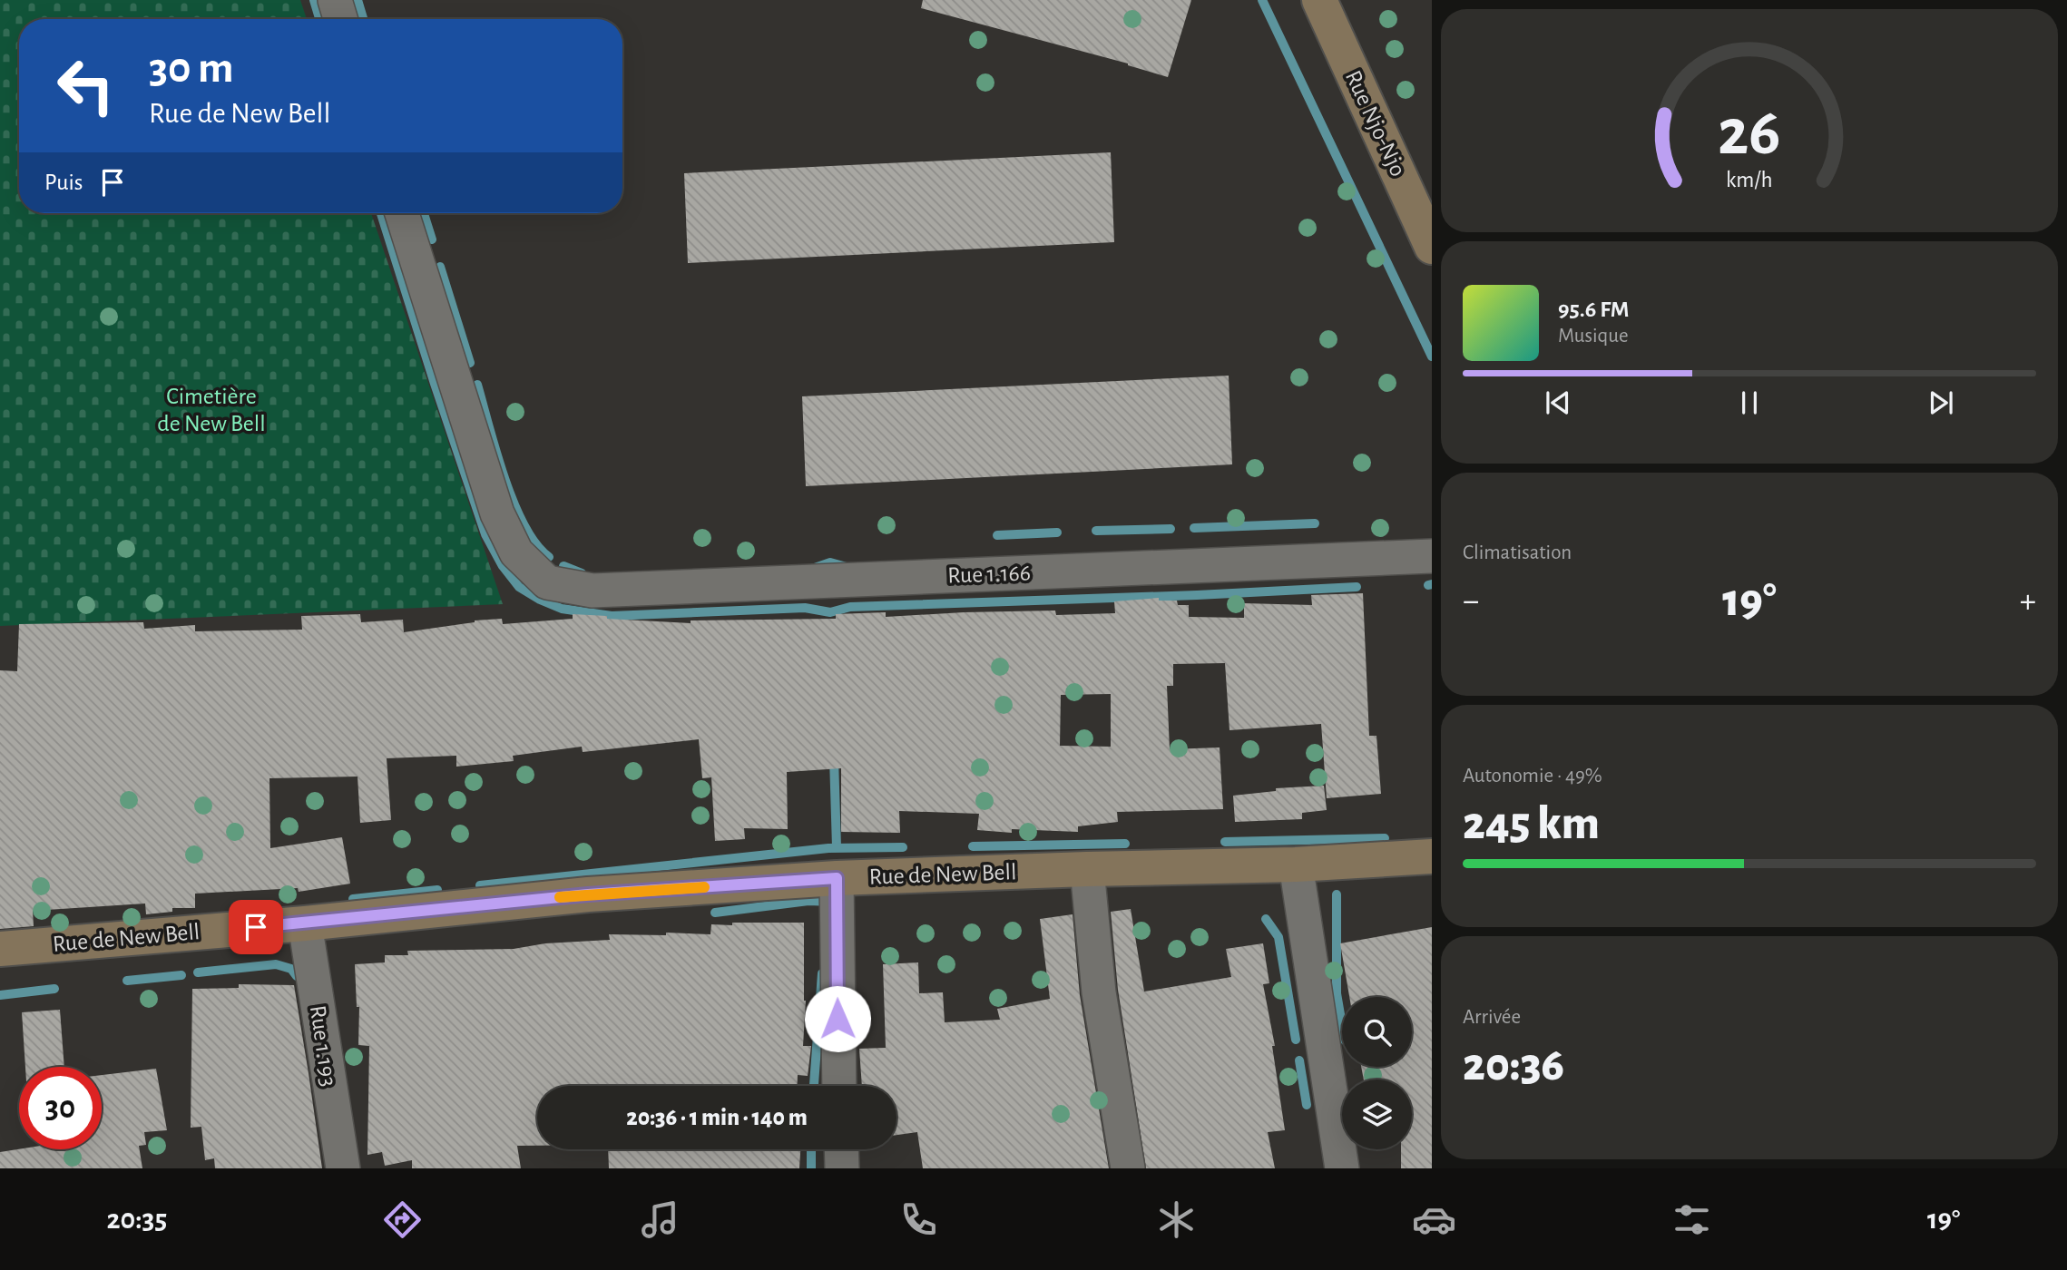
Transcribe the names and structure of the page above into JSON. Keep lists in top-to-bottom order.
{
  "streets": {
    "main road": ["Rue Njo-Njo", "Rue de New Bell"],
    "street": ["Rue 1.166", "Rue 1.193"]
  },
  "crossings": [
    ["Rue de New Bell", "Rue 1.193"]
  ],
  "parks": ["Cimetière de New Bell"],
  "page": {
    "turn": ["30 m", "Rue de New Bell"],
    "then": "Puis",
    "song": ["95.6 FM", "Musique"],
    "tile": [
      "Climatisation",
      ["Autonomie · 49%", "245 km"],
      ["Arrivée", "20:36"]
    ],
    "heat": ["−", "19°", "+"],
    "limit": "30",
    "trip": "20:36 · 1 min · 140 m",
    "tabs": ["20:35", "19°"],
    "gauge": ["26", "km/h"]
  }
}
